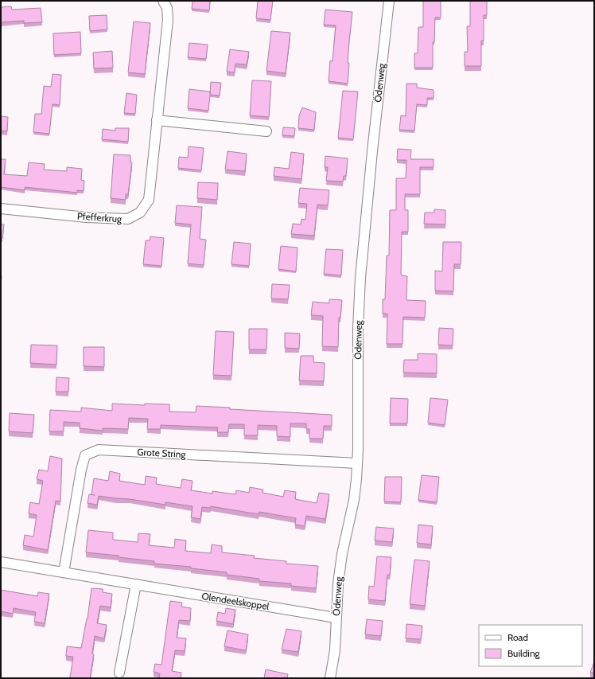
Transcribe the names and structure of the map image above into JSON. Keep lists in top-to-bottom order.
{
  "streets": {
    "street": [
      "Ödenweg",
      "Pfefferkrug",
      "Grote String",
      "Olendeelskoppel"
    ]
  },
  "crossings": [
    ["Ödenweg", "Grote String"],
    ["Ödenweg", "Olendeelskoppel"],
    ["Grote String", "Olendeelskoppel"]
  ],
  "legend": ["Road", "Building"]
}
